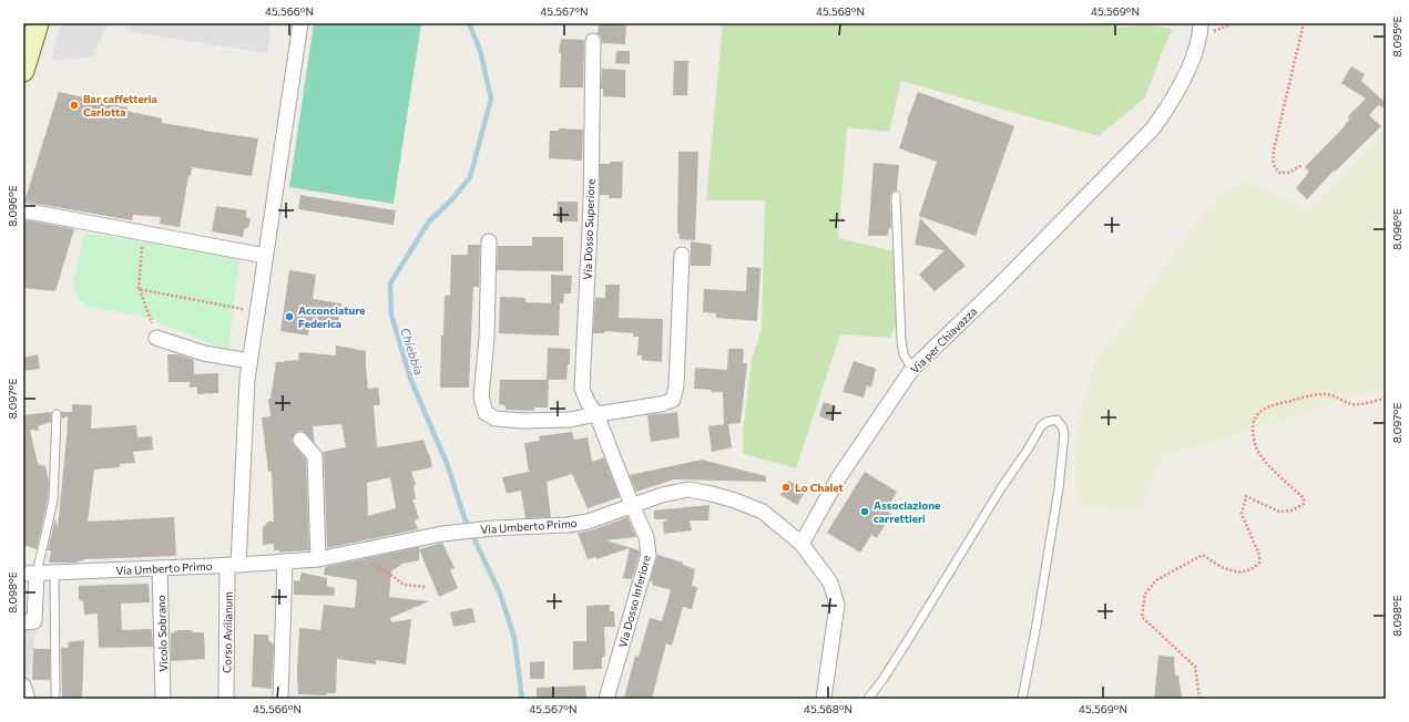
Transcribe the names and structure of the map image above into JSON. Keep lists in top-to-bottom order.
{
  "streets": {
    "street": [
      "Via Dosso Superiore",
      "Via per Chiavazza",
      "Via Umberto Primo",
      "Via Dosso Inferiore",
      "Corso Avilianum",
      "Vicolo Sobrano"
    ]
  },
  "crossings": [
    ["Via Dosso Superiore", "Via Umberto Primo"],
    ["Via Dosso Superiore", "Via Dosso Inferiore"],
    ["Via per Chiavazza", "Via Umberto Primo"],
    ["Via Umberto Primo", "Via Dosso Inferiore"],
    ["Via Umberto Primo", "Corso Avilianum"],
    ["Via Umberto Primo", "Vicolo Sobrano"]
  ],
  "water": ["Chiebbia"],
  "places": [
    "Bar caffetteria Carlotta",
    "Acconciature Federica",
    "Lo Chalet",
    "Associazione carrettieri"
  ],
  "coordinates": [
    "45.566°N",
    "45.567°N",
    "45.568°N",
    "45.569°N",
    "8.095°E",
    "8.096°E",
    "8.097°E",
    "8.098°E"
  ]
}
